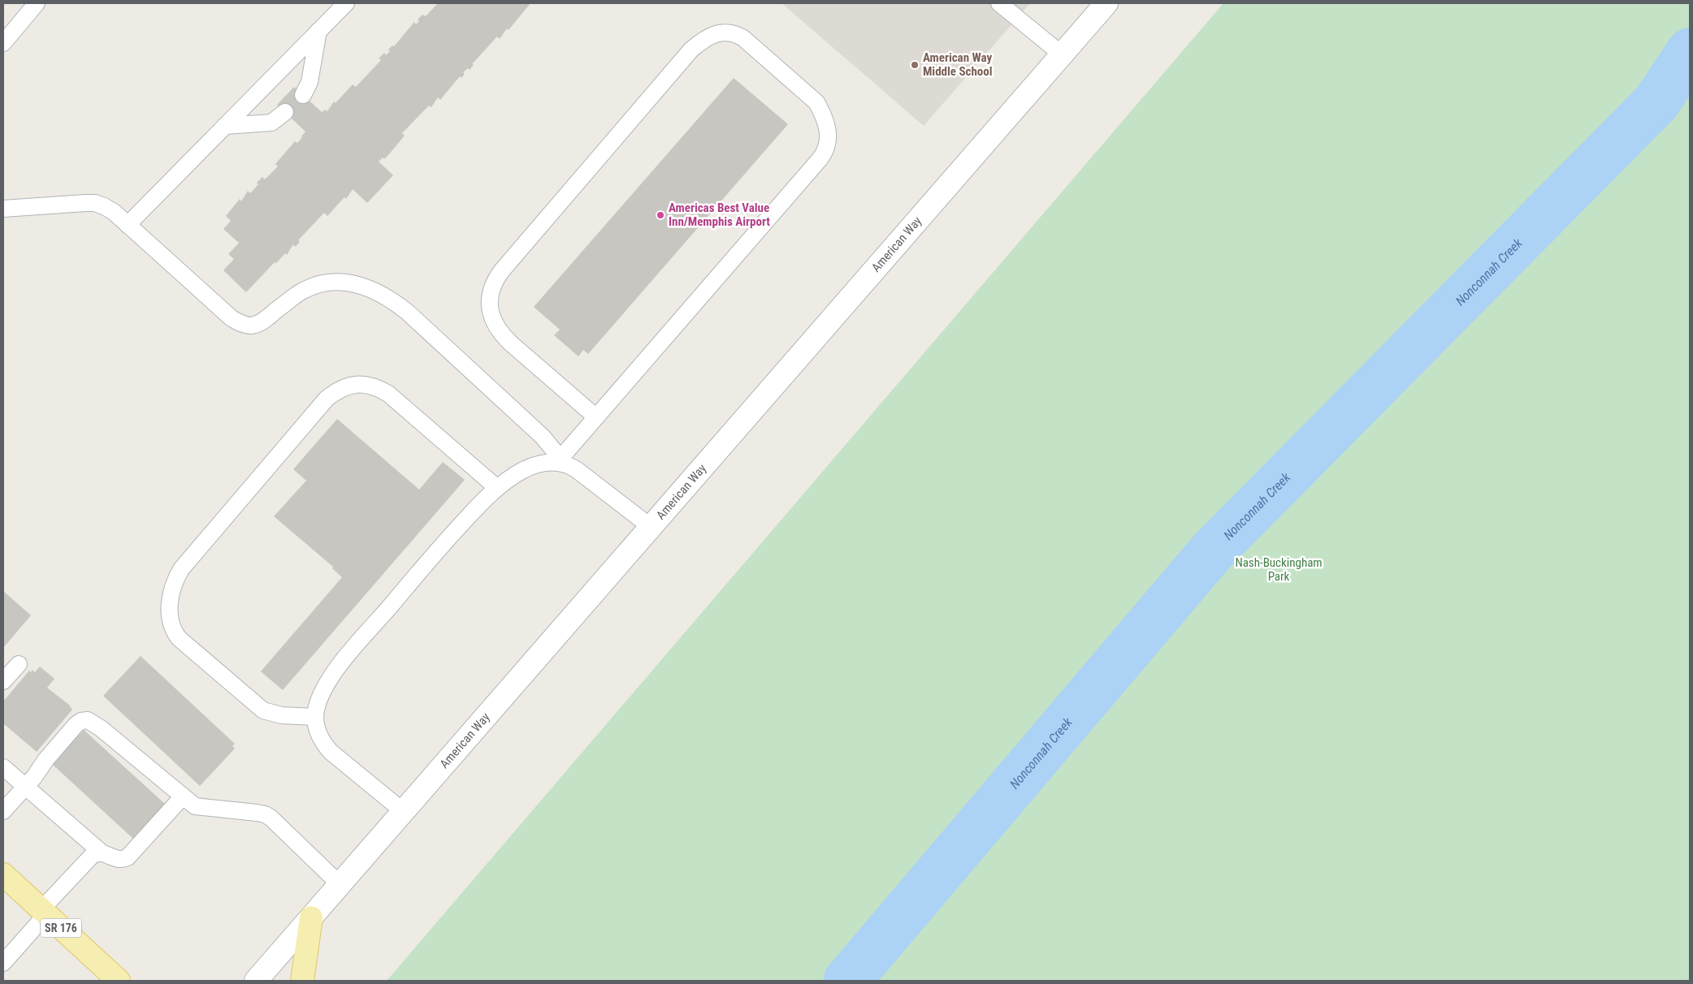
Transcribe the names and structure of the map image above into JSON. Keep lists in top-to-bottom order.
{
  "streets": {
    "main road": ["American Way", "SR 176"]
  },
  "water": ["Nonconnah Creek"],
  "parks": ["Nash-Buckingham Park"],
  "places": ["American Way Middle School", "Americas Best Value Inn/Memphis Airport"]
}
